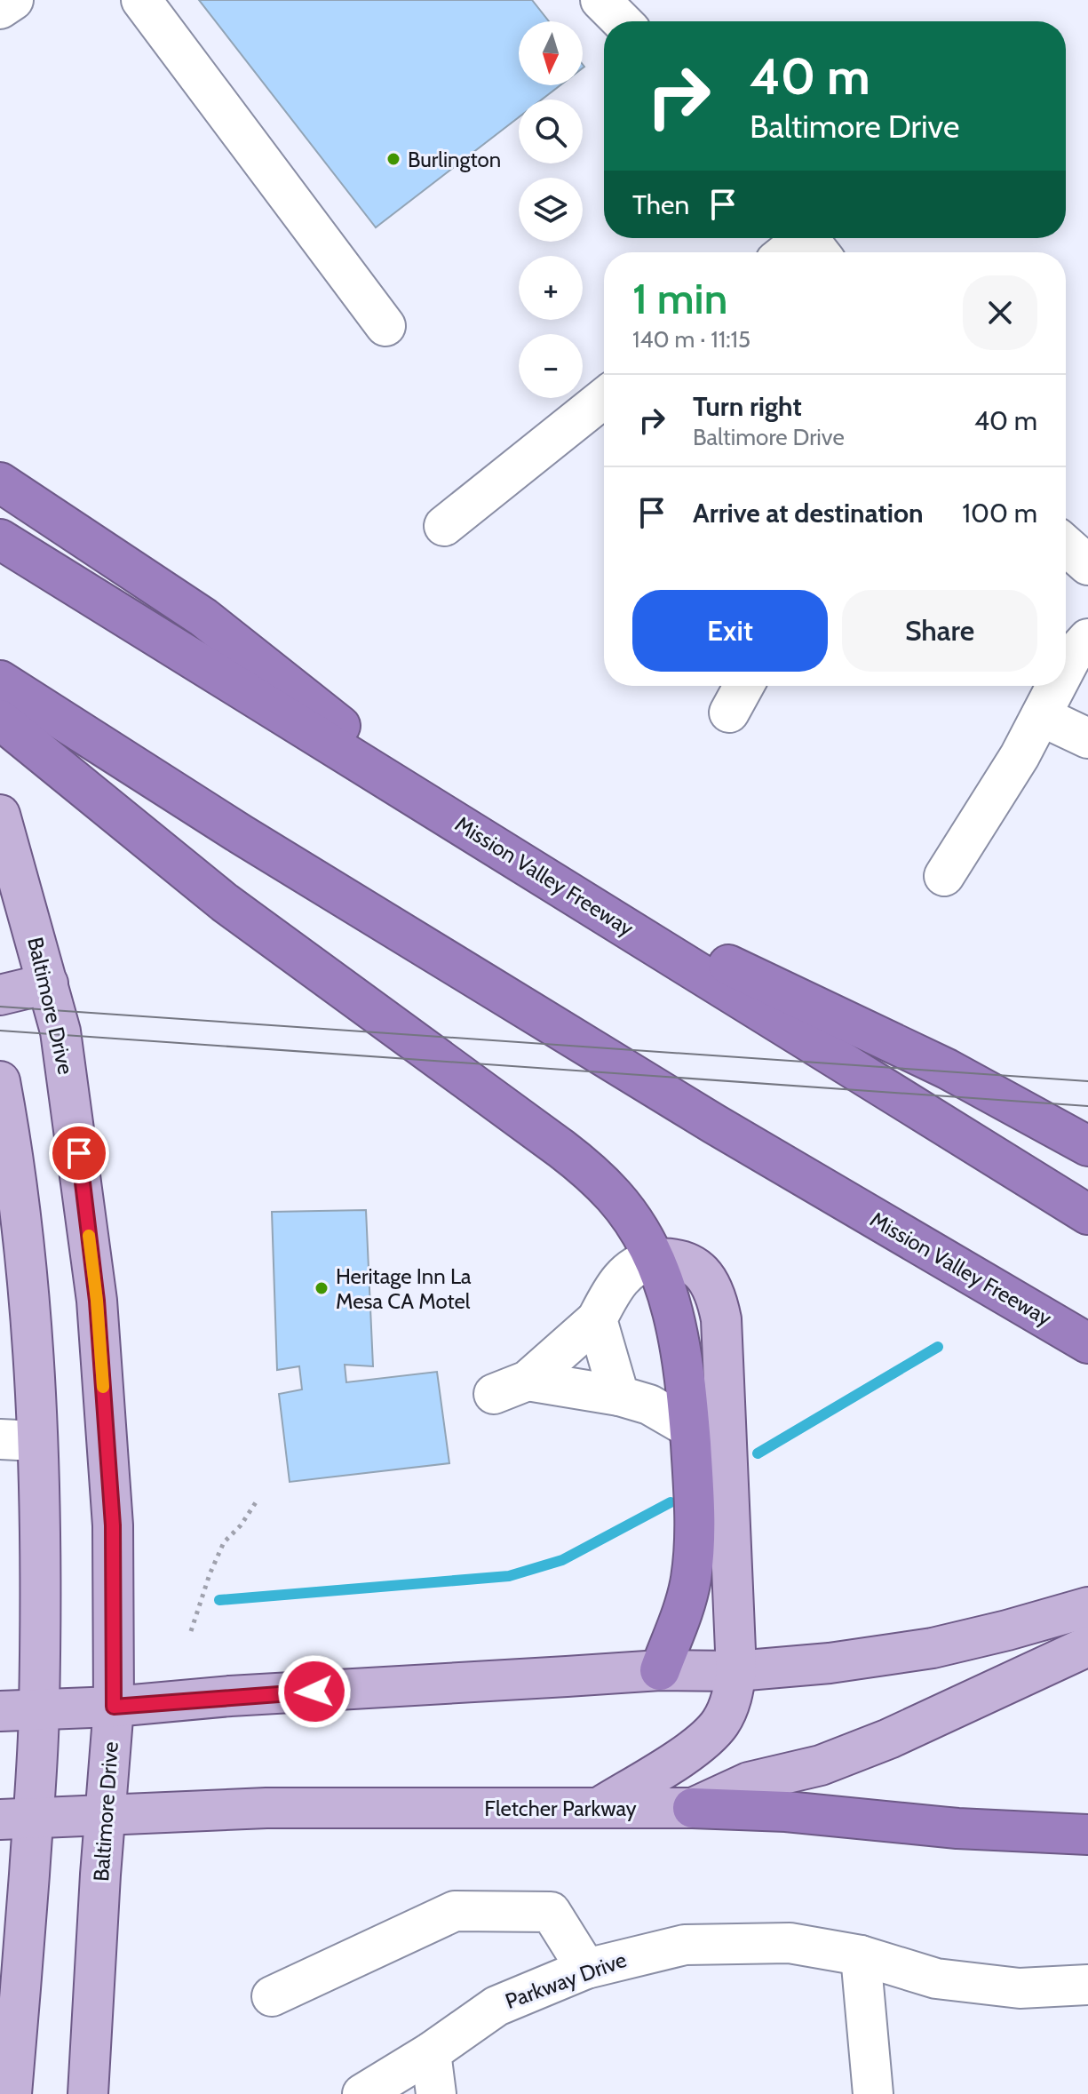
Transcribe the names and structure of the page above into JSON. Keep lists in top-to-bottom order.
{
  "streets": {
    "highway": ["Mission Valley Freeway"],
    "main road": ["Baltimore Drive", "Fletcher Parkway"],
    "street": ["Parkway Drive"]
  },
  "crossings": [
    ["Baltimore Drive", "Fletcher Parkway"]
  ],
  "places": ["Burlington", "Heritage Inn La Mesa CA Motel"],
  "north": "bottom",
  "page": {
    "map_buttons": ["+", "−"],
    "turn": ["40 m", "Baltimore Drive"],
    "then": "Then",
    "heading": ["1 min", "140 m · 11:15"],
    "list": [
      {
        "name": "Turn right",
        "note": "Baltimore Drive",
        "value": "40 m"
      },
      {
        "name": "Arrive at destination",
        "value": "100 m"
      }
    ],
    "buttons": ["Exit", "Share"]
  }
}
